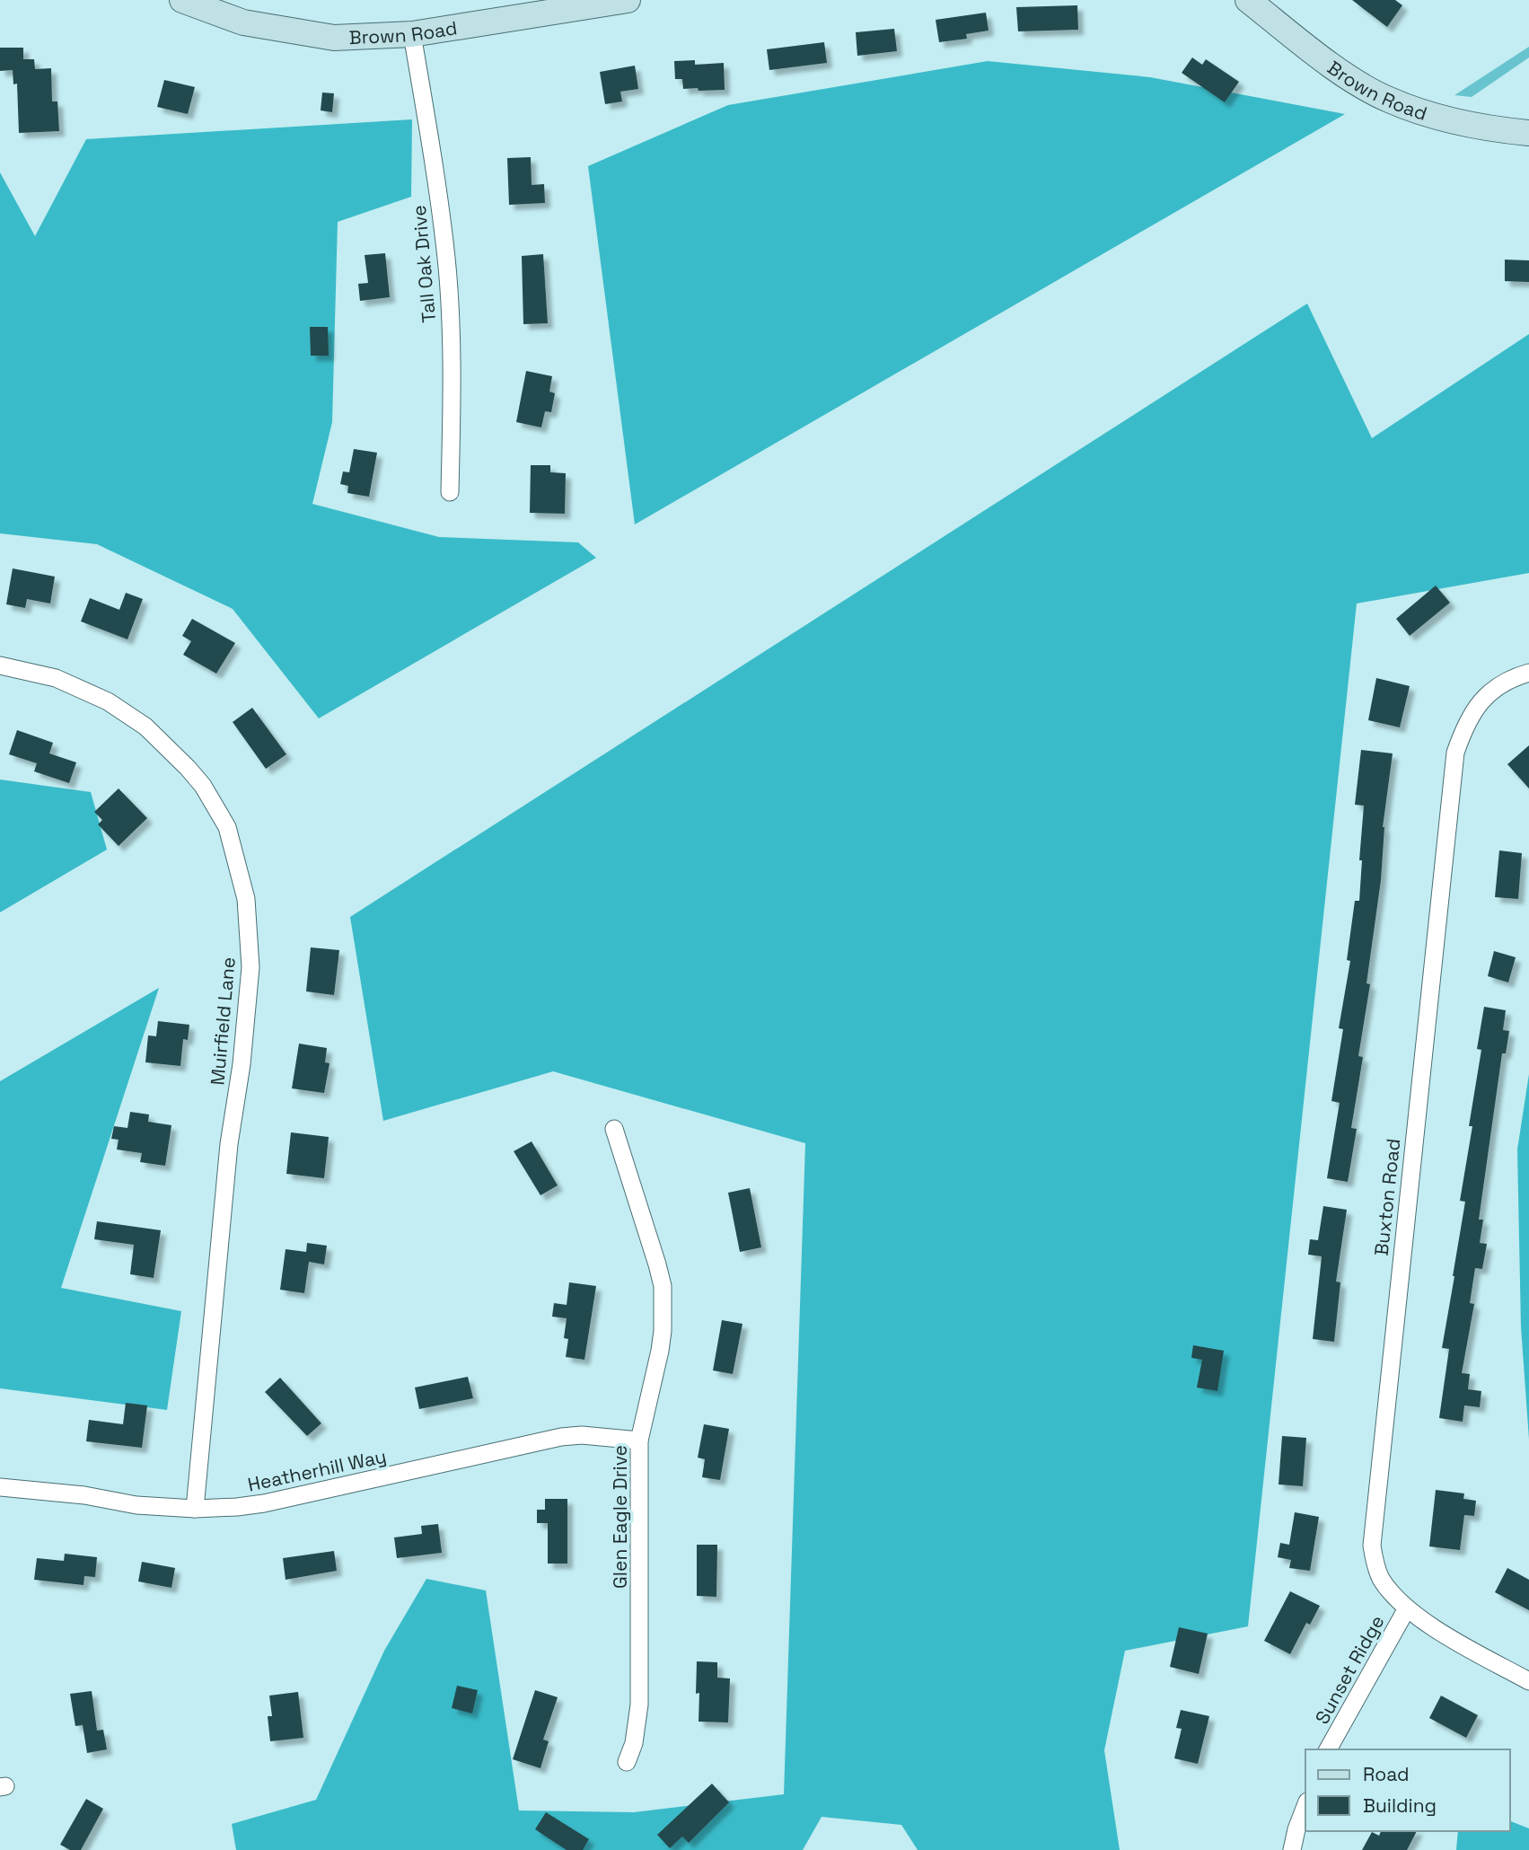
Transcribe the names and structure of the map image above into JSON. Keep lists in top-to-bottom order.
{
  "streets": {
    "street": [
      "Brown Road",
      "Tall Oak Drive",
      "Muirfield Lane",
      "Buxton Road",
      "Heatherhill Way",
      "Glen Eagle Drive",
      "Sunset Ridge"
    ]
  },
  "crossings": [
    ["Brown Road", "Tall Oak Drive"],
    ["Muirfield Lane", "Heatherhill Way"],
    ["Buxton Road", "Sunset Ridge"],
    ["Heatherhill Way", "Glen Eagle Drive"]
  ],
  "legend": ["Road", "Building"]
}
